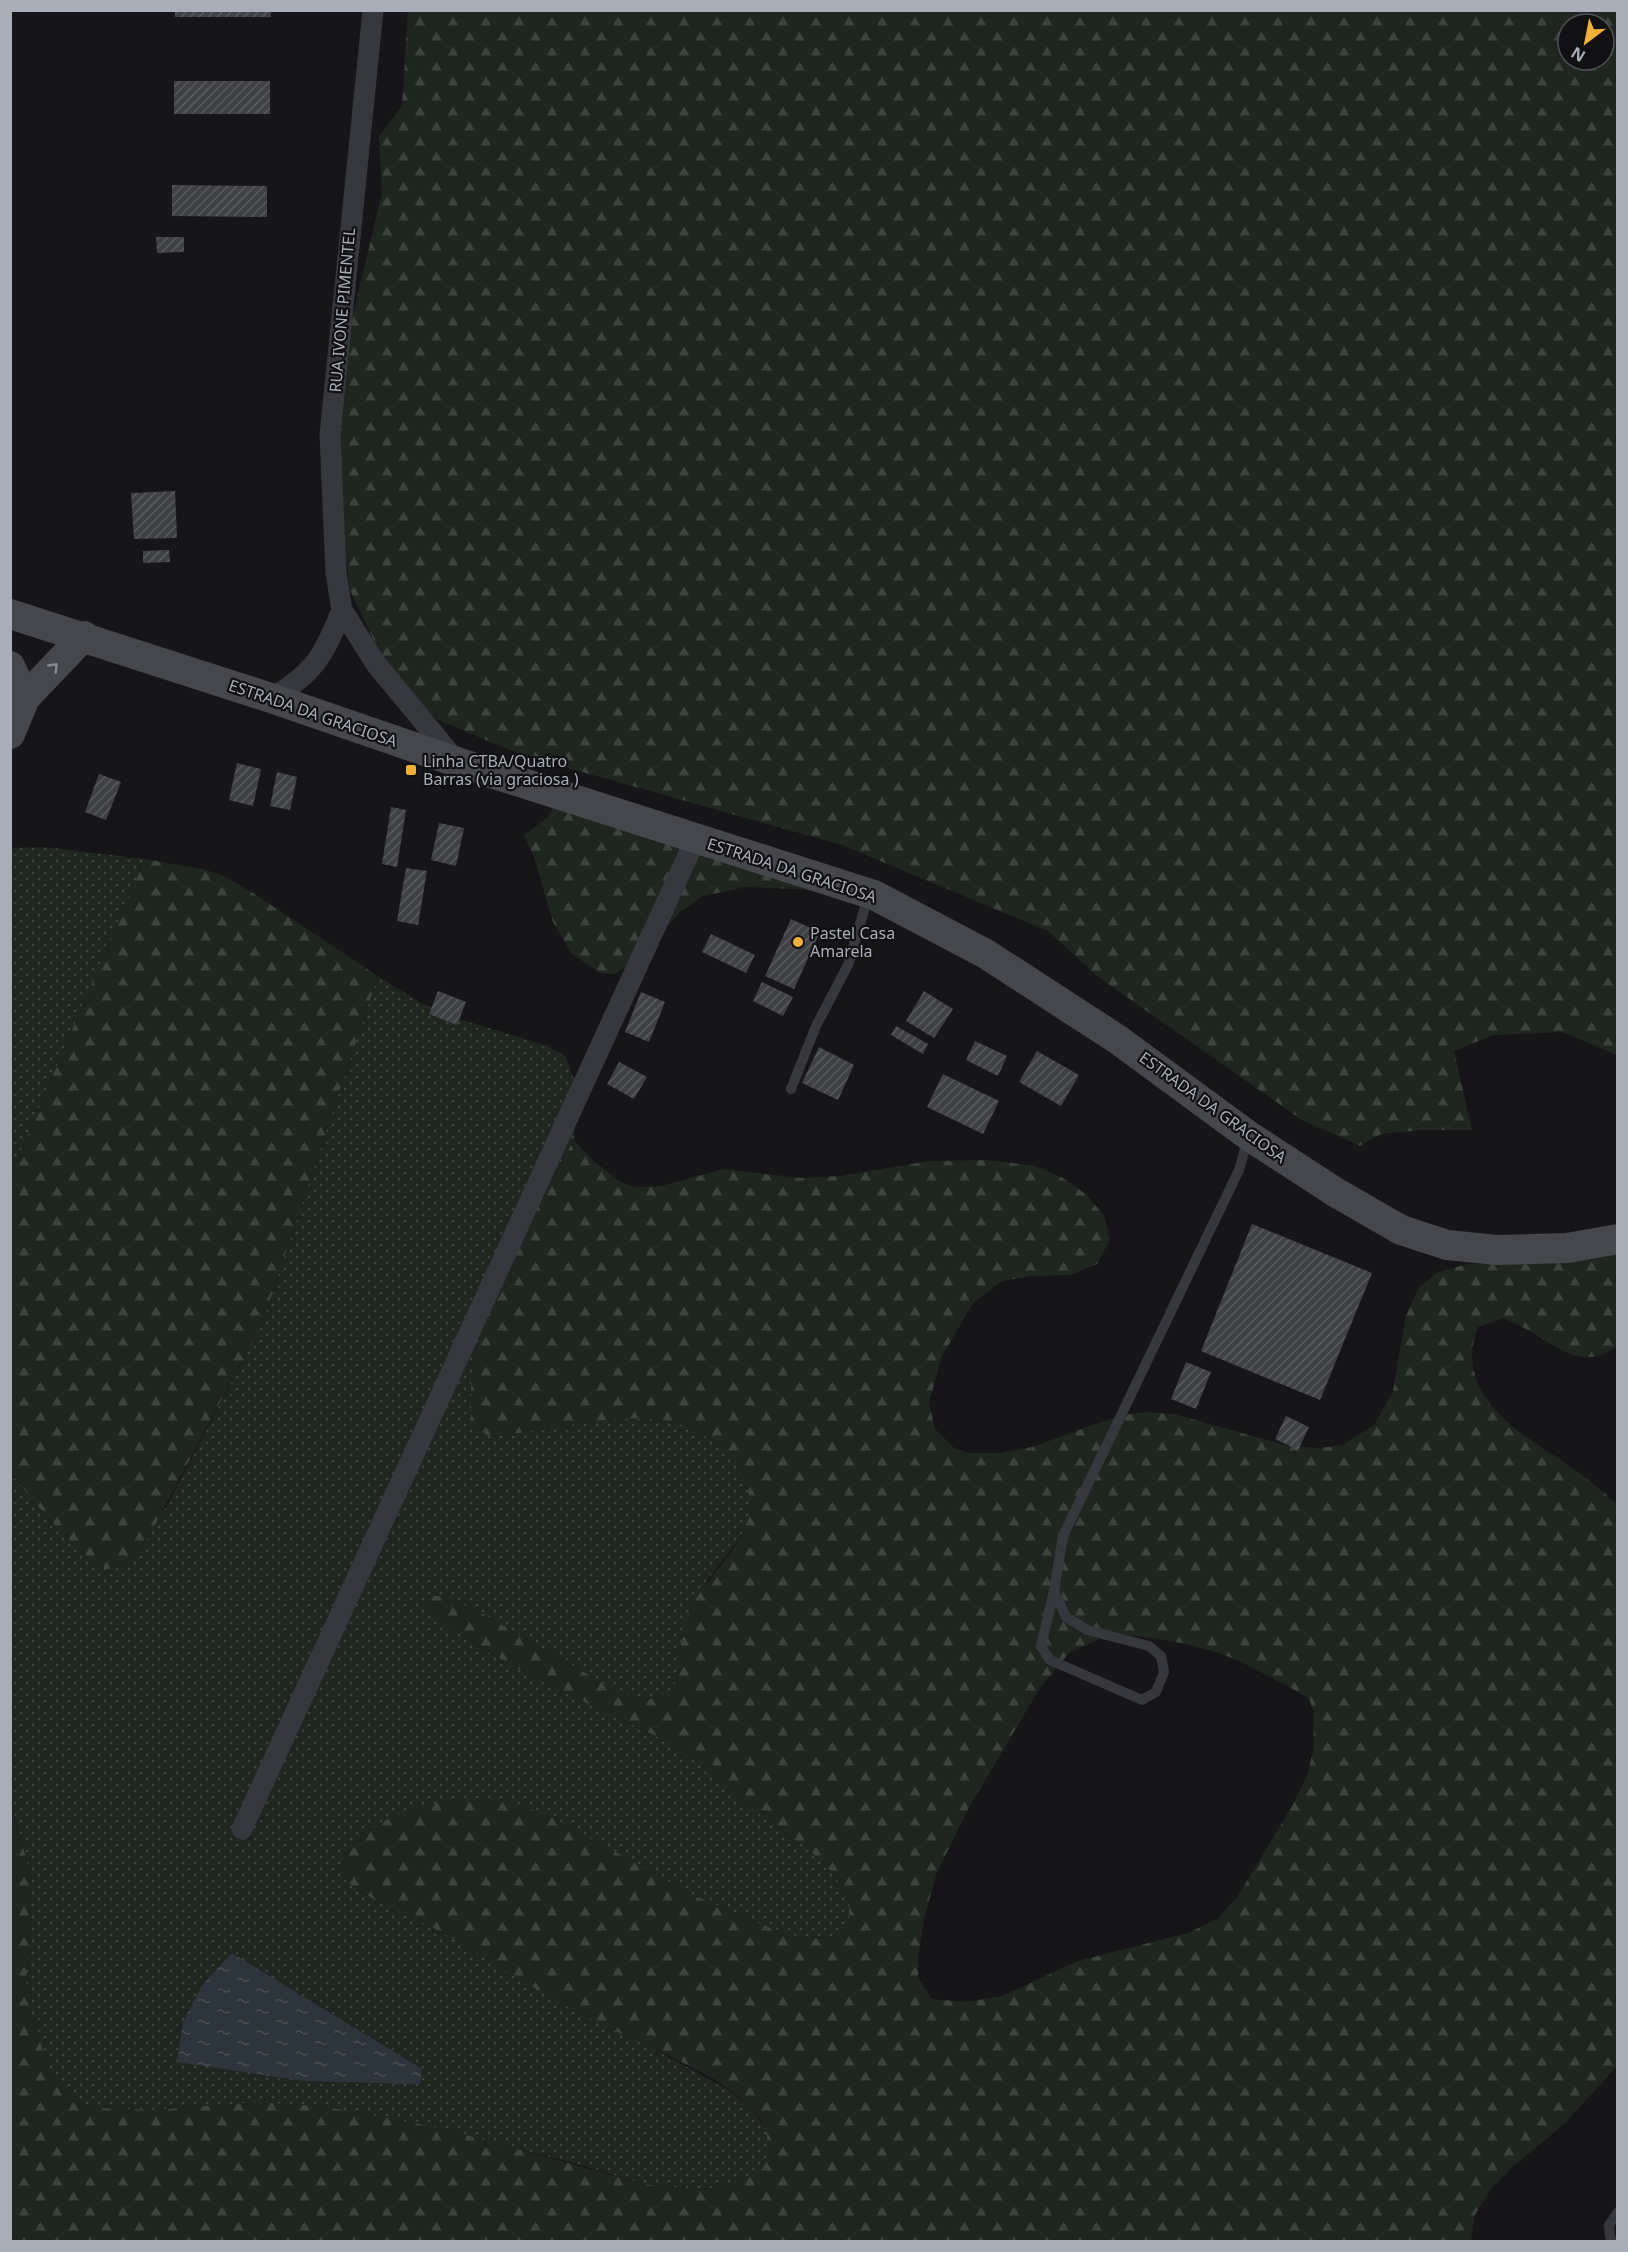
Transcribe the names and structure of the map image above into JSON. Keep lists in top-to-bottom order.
{
  "streets": {
    "main road": ["ESTRADA DA GRACIOSA"],
    "street": ["RUA IVONE PIMENTEL"]
  },
  "crossings": [
    ["RUA IVONE PIMENTEL", "ESTRADA DA GRACIOSA"]
  ],
  "places": {
    "transit": ["Linha CTBA/Quatro Barras (via graciosa )"],
    "other": ["Pastel Casa Amarela"]
  },
  "north": "bottom left"
}
